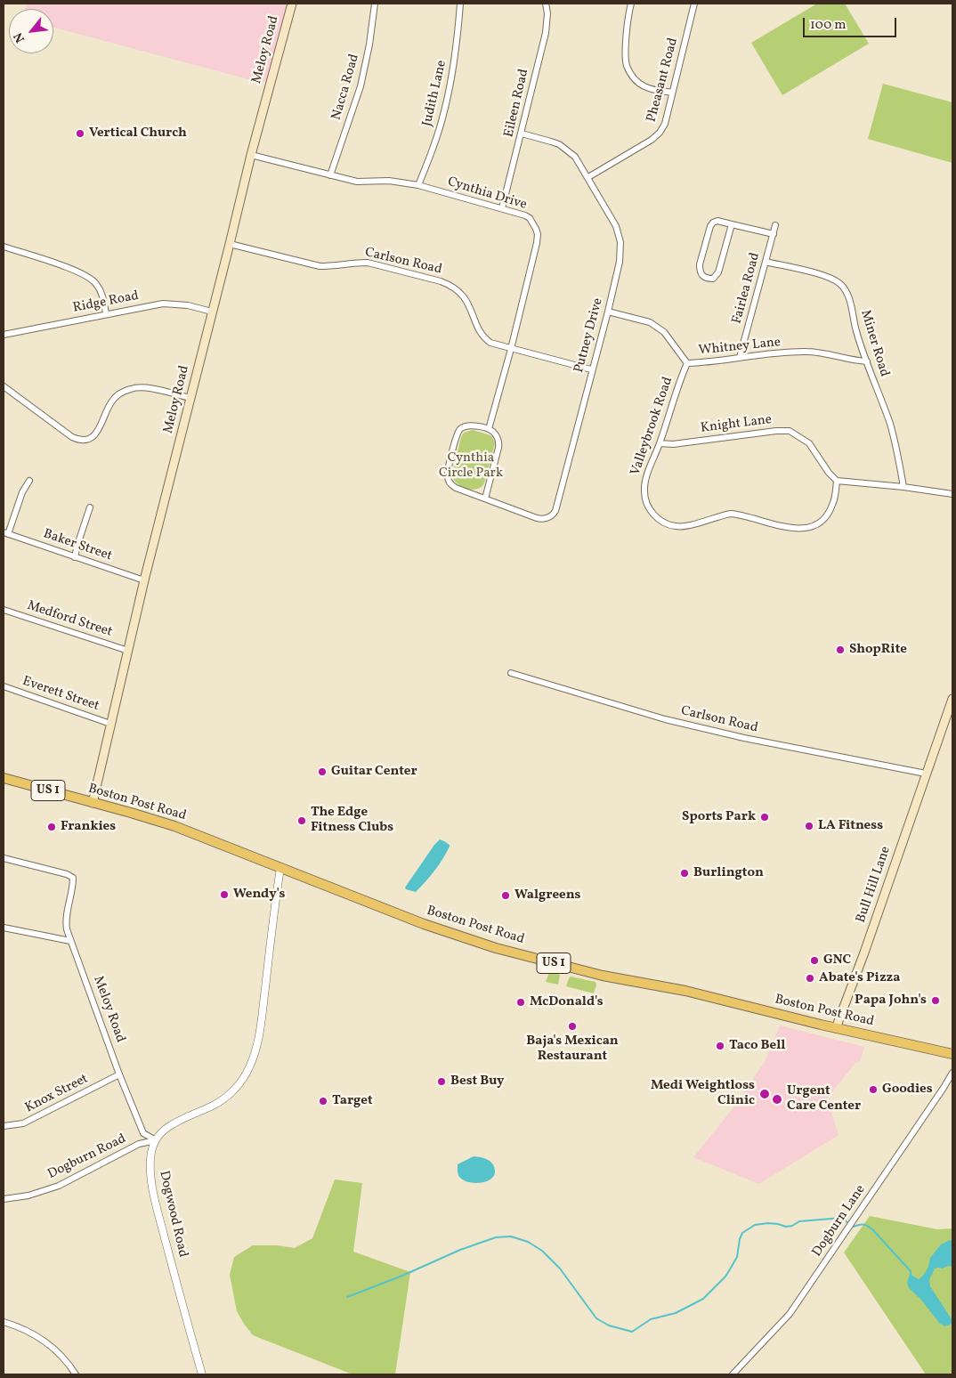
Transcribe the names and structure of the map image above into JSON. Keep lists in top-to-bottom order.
{
  "streets": {
    "main road": [
      "Meloy Road",
      "US 1",
      "Boston Post Road",
      "Bull Hill Lane"
    ],
    "street": [
      "Pheasant Road",
      "Nacca Road",
      "Judith Lane",
      "Eileen Road",
      "Cynthia Drive",
      "Carlson Road",
      "Fairlea Road",
      "Ridge Road",
      "Putney Drive",
      "Miner Road",
      "Whitney Lane",
      "Knight Lane",
      "Valleybrook Road",
      "Baker Street",
      "Medford Street",
      "Everett Street",
      "Knox Street",
      "Dogburn Road",
      "Dogwood Road",
      "Dogburn Lane"
    ]
  },
  "crossings": [
    ["Meloy Road", "Cynthia Drive"],
    ["Meloy Road", "Carlson Road"],
    ["Meloy Road", "Ridge Road"],
    ["Meloy Road", "Baker Street"],
    ["Meloy Road", "Medford Street"],
    ["Meloy Road", "Everett Street"],
    ["Meloy Road", "Boston Post Road"],
    ["Meloy Road", "Knox Street"],
    ["Meloy Road", "Dogburn Road"],
    ["Meloy Road", "Dogwood Road"],
    ["Pheasant Road", "Putney Drive"],
    ["Nacca Road", "Cynthia Drive"],
    ["Judith Lane", "Cynthia Drive"],
    ["Eileen Road", "Cynthia Drive"],
    ["Eileen Road", "Putney Drive"],
    ["Cynthia Drive", "Carlson Road"],
    ["Carlson Road", "Putney Drive"],
    ["Carlson Road", "Bull Hill Lane"],
    ["Fairlea Road", "Miner Road"],
    ["Fairlea Road", "Whitney Lane"],
    ["Putney Drive", "Whitney Lane"],
    ["Miner Road", "Whitney Lane"],
    ["Whitney Lane", "Valleybrook Road"],
    ["Knight Lane", "Valleybrook Road"],
    ["Boston Post Road", "Bull Hill Lane"],
    ["Dogburn Road", "Dogwood Road"]
  ],
  "parks": ["Cynthia Circle Park"],
  "places": [
    "Vertical Church",
    "ShopRite",
    "Guitar Center",
    "Sports Park",
    "The Edge Fitness Clubs",
    "LA Fitness",
    "Frankies",
    "Burlington",
    "Wendy's",
    "Walgreens",
    "GNC",
    "Abate's Pizza",
    "Papa John's",
    "McDonald's",
    "Baja's Mexican Restaurant",
    "Taco Bell",
    "Best Buy",
    "Goodies",
    "Medi Weightloss Clinic",
    "Urgent Care Center",
    "Target"
  ],
  "scale_bar": "100 m",
  "north": "bottom left"
}
